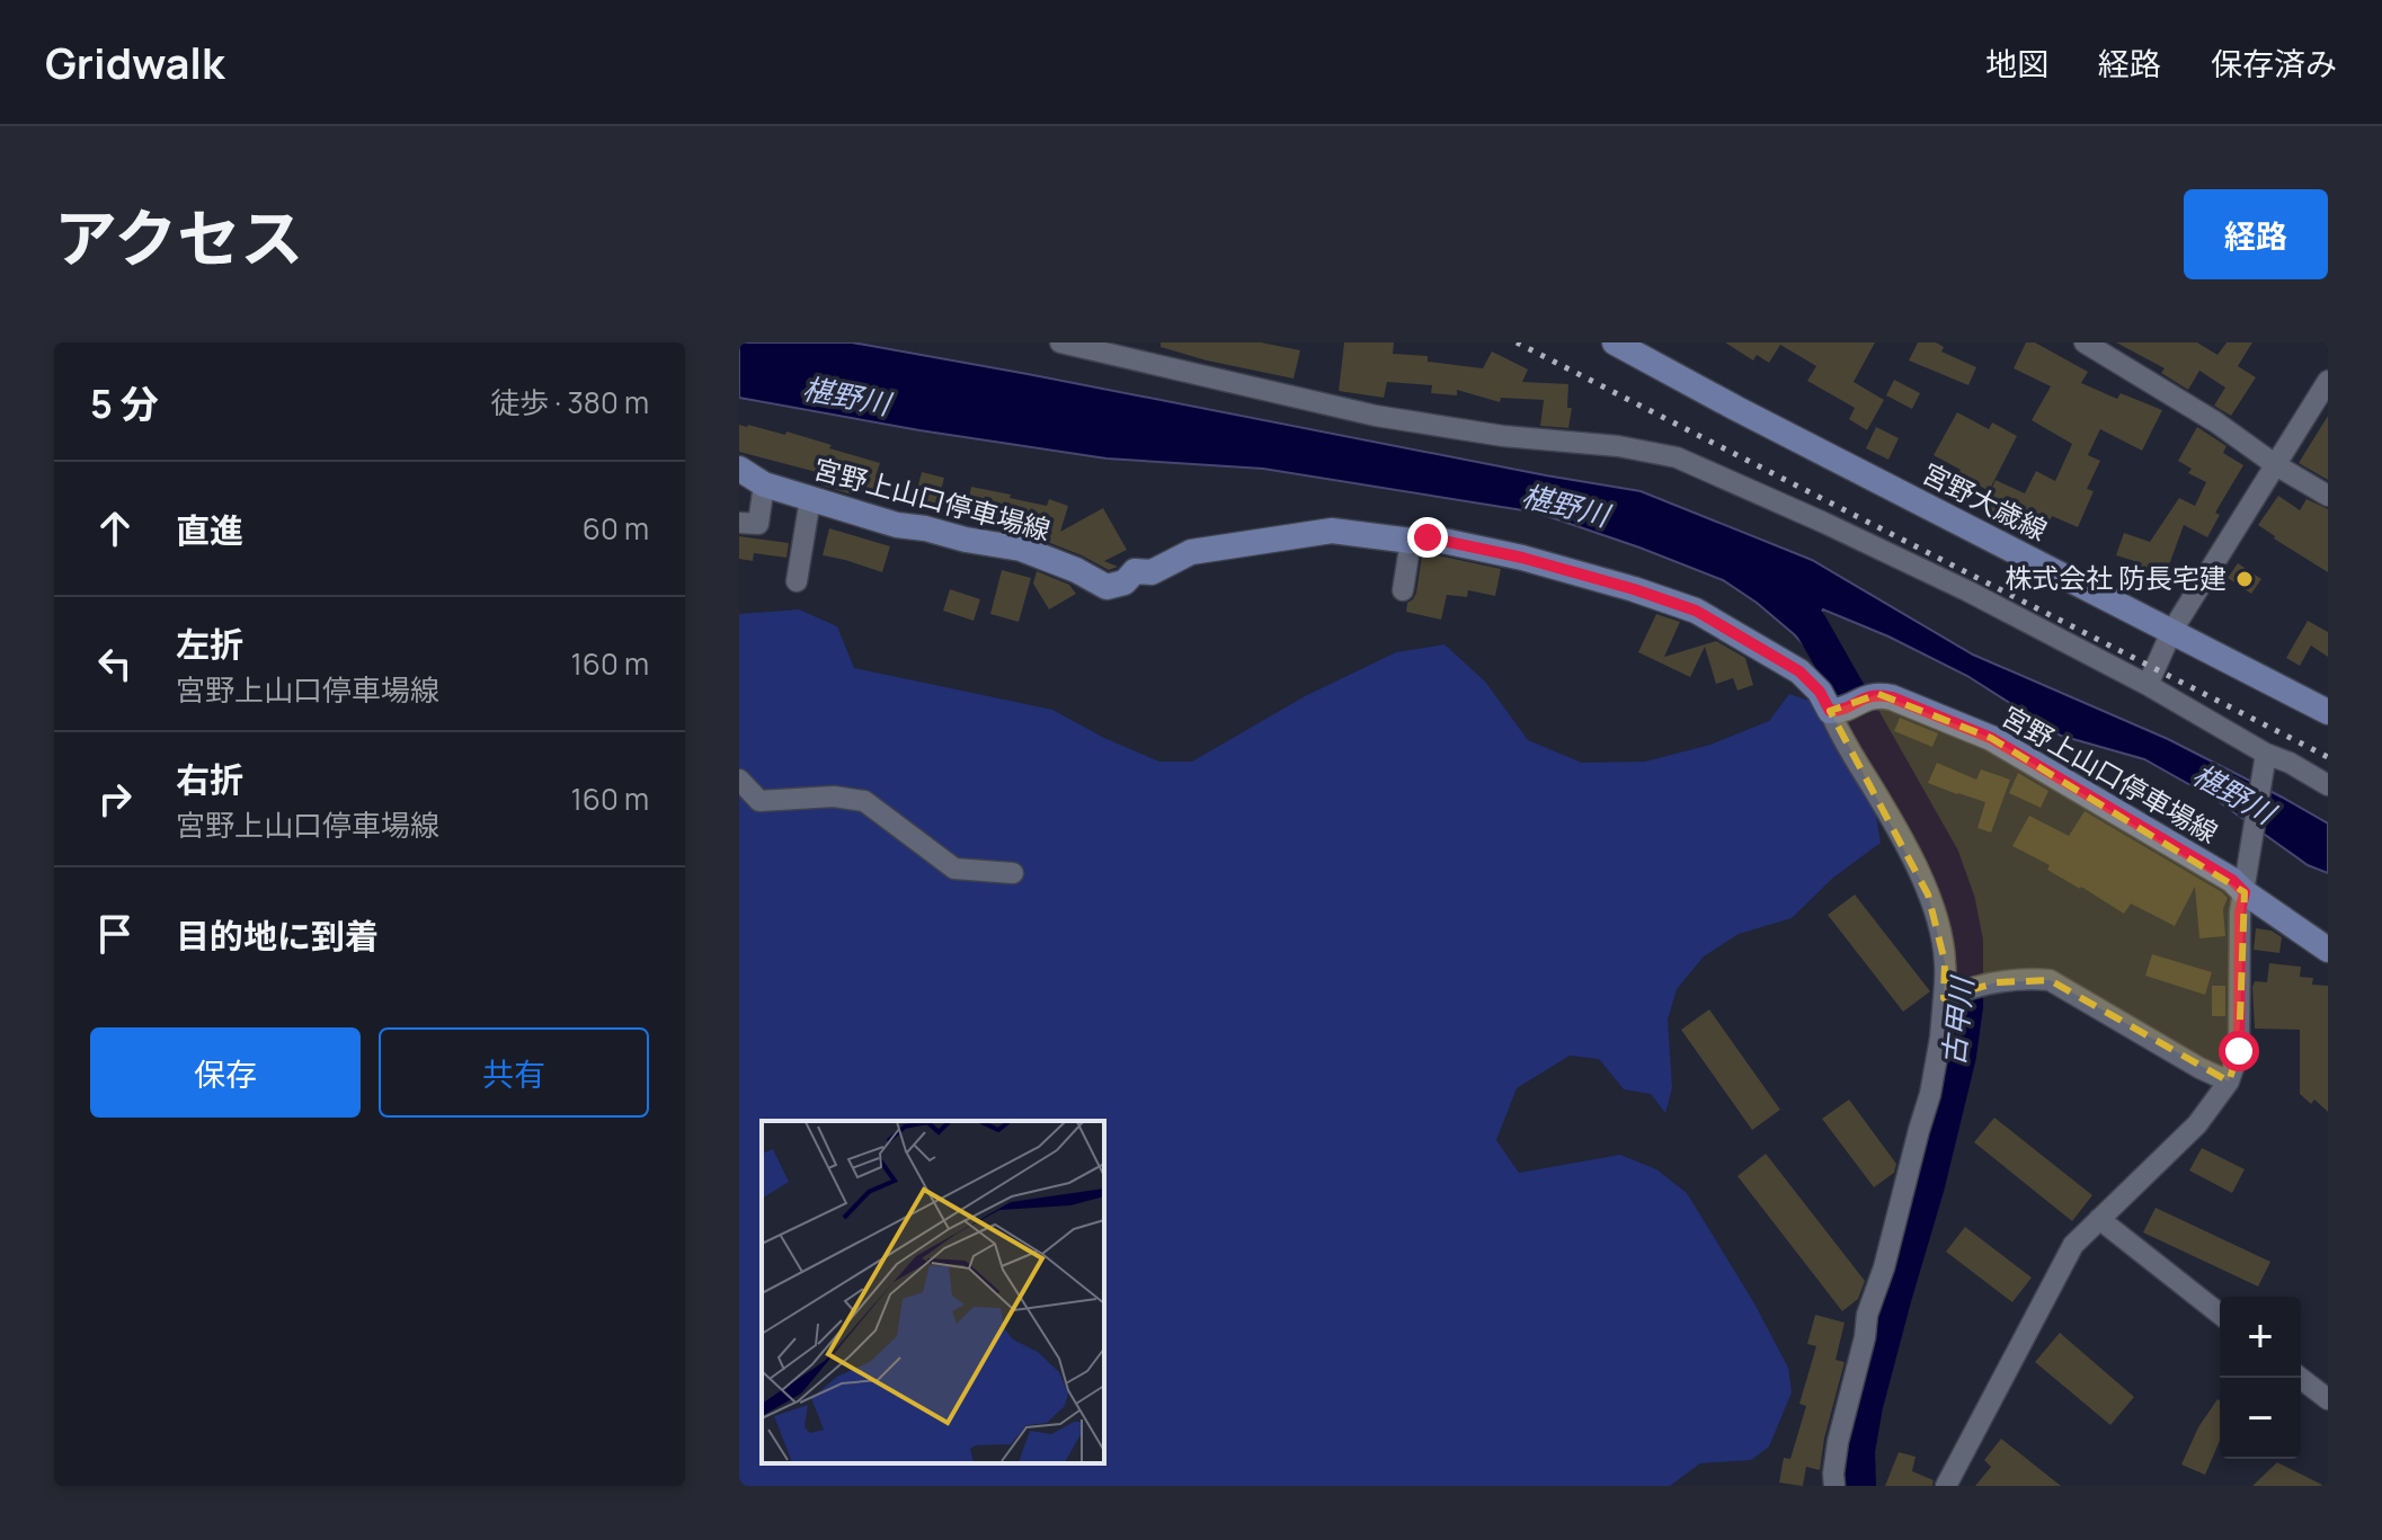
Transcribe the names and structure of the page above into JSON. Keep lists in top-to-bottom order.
{
  "streets": {
    "main road": ["宮野上山口停車場線", "宮野大歳線"]
  },
  "water": ["椹野川", "古甲川"],
  "places": ["株式会社 防長宅建"],
  "page": {
    "header": "Gridwalk",
    "nav": ["地図", "経路", "保存済み"],
    "title": "アクセス",
    "buttons": [
      "経路",
      ["保存", "共有"]
    ],
    "heading": ["5 分", "徒歩 · 380 m"],
    "list": [
      ["直進", "60 m"],
      ["左折", "宮野上山口停車場線", "160 m"],
      ["右折", "宮野上山口停車場線", "160 m"],
      "目的地に到着"
    ],
    "map_buttons": ["+", "−"]
  }
}
